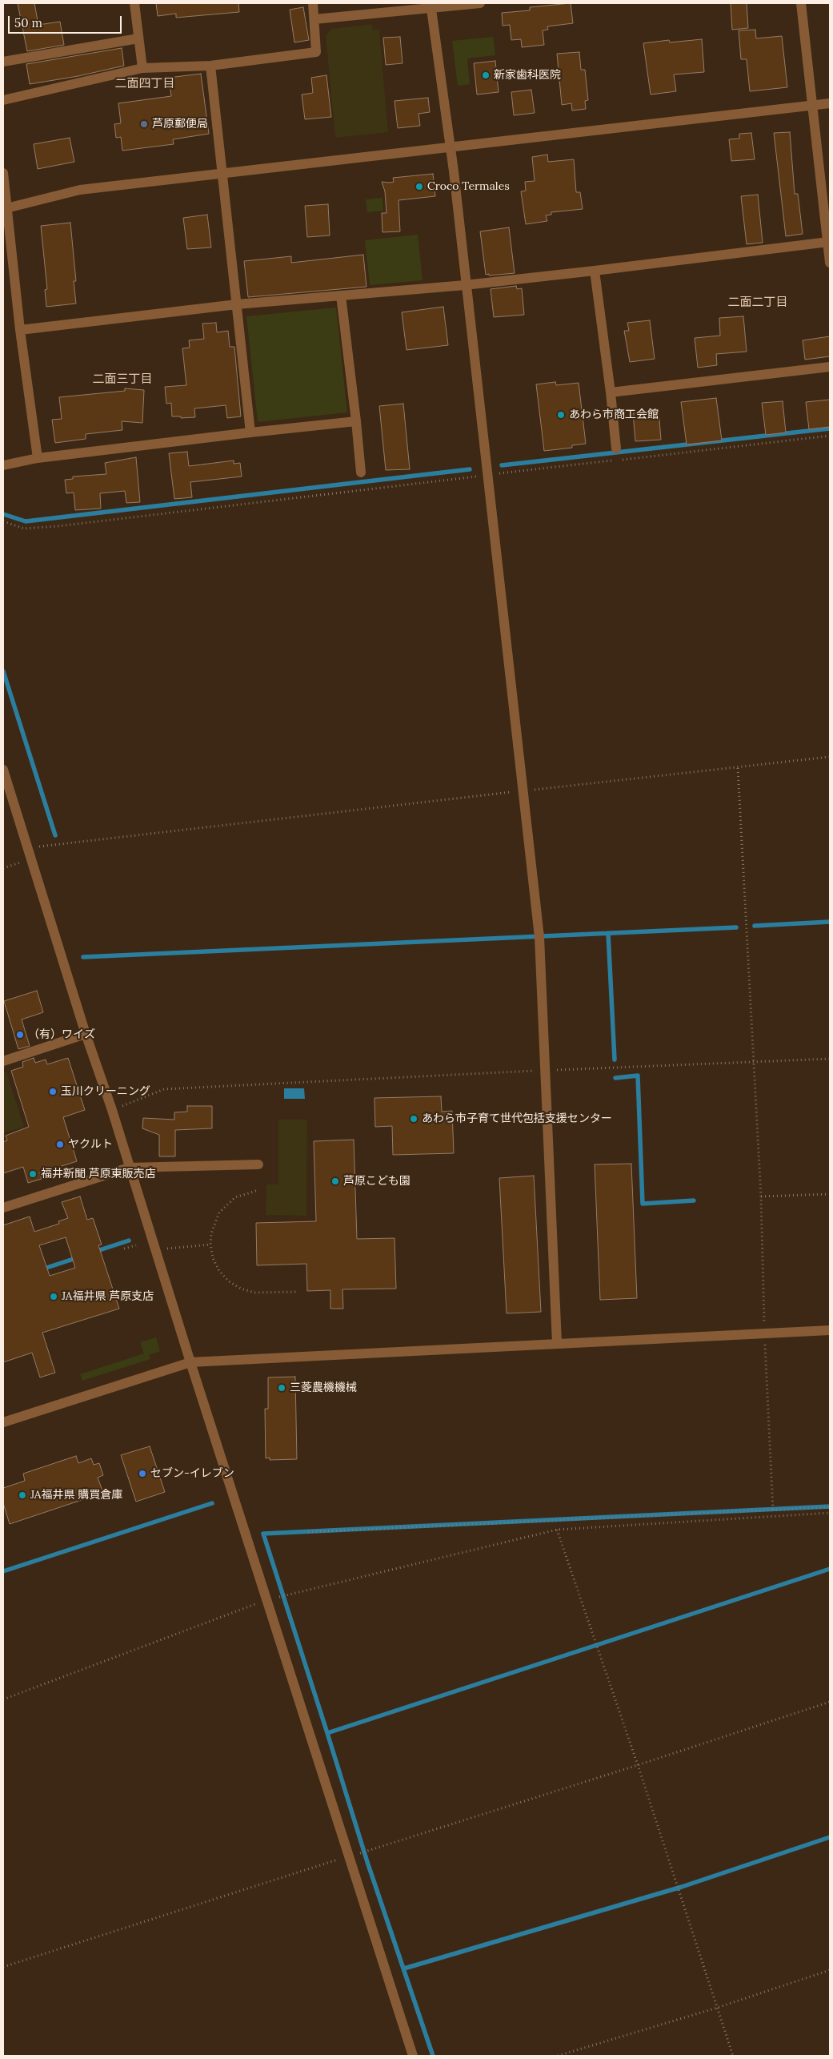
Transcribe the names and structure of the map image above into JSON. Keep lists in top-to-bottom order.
{
  "districts": ["二面四丁目", "二面二丁目", "二面三丁目"],
  "places": [
    "新家歯科医院",
    "芦原郵便局",
    "Croco Termales",
    "あわら市商工会館",
    "（有）ワイズ",
    "玉川クリーニング",
    "あわら市子育て世代包括支援センター",
    "ヤクルト",
    "福井新聞 芦原東販売店",
    "芦原こども園",
    "JA福井県 芦原支店",
    "三菱農機機械",
    "セブン-イレブン",
    "JA福井県 購買倉庫"
  ],
  "scale_bar": "50 m"
}
